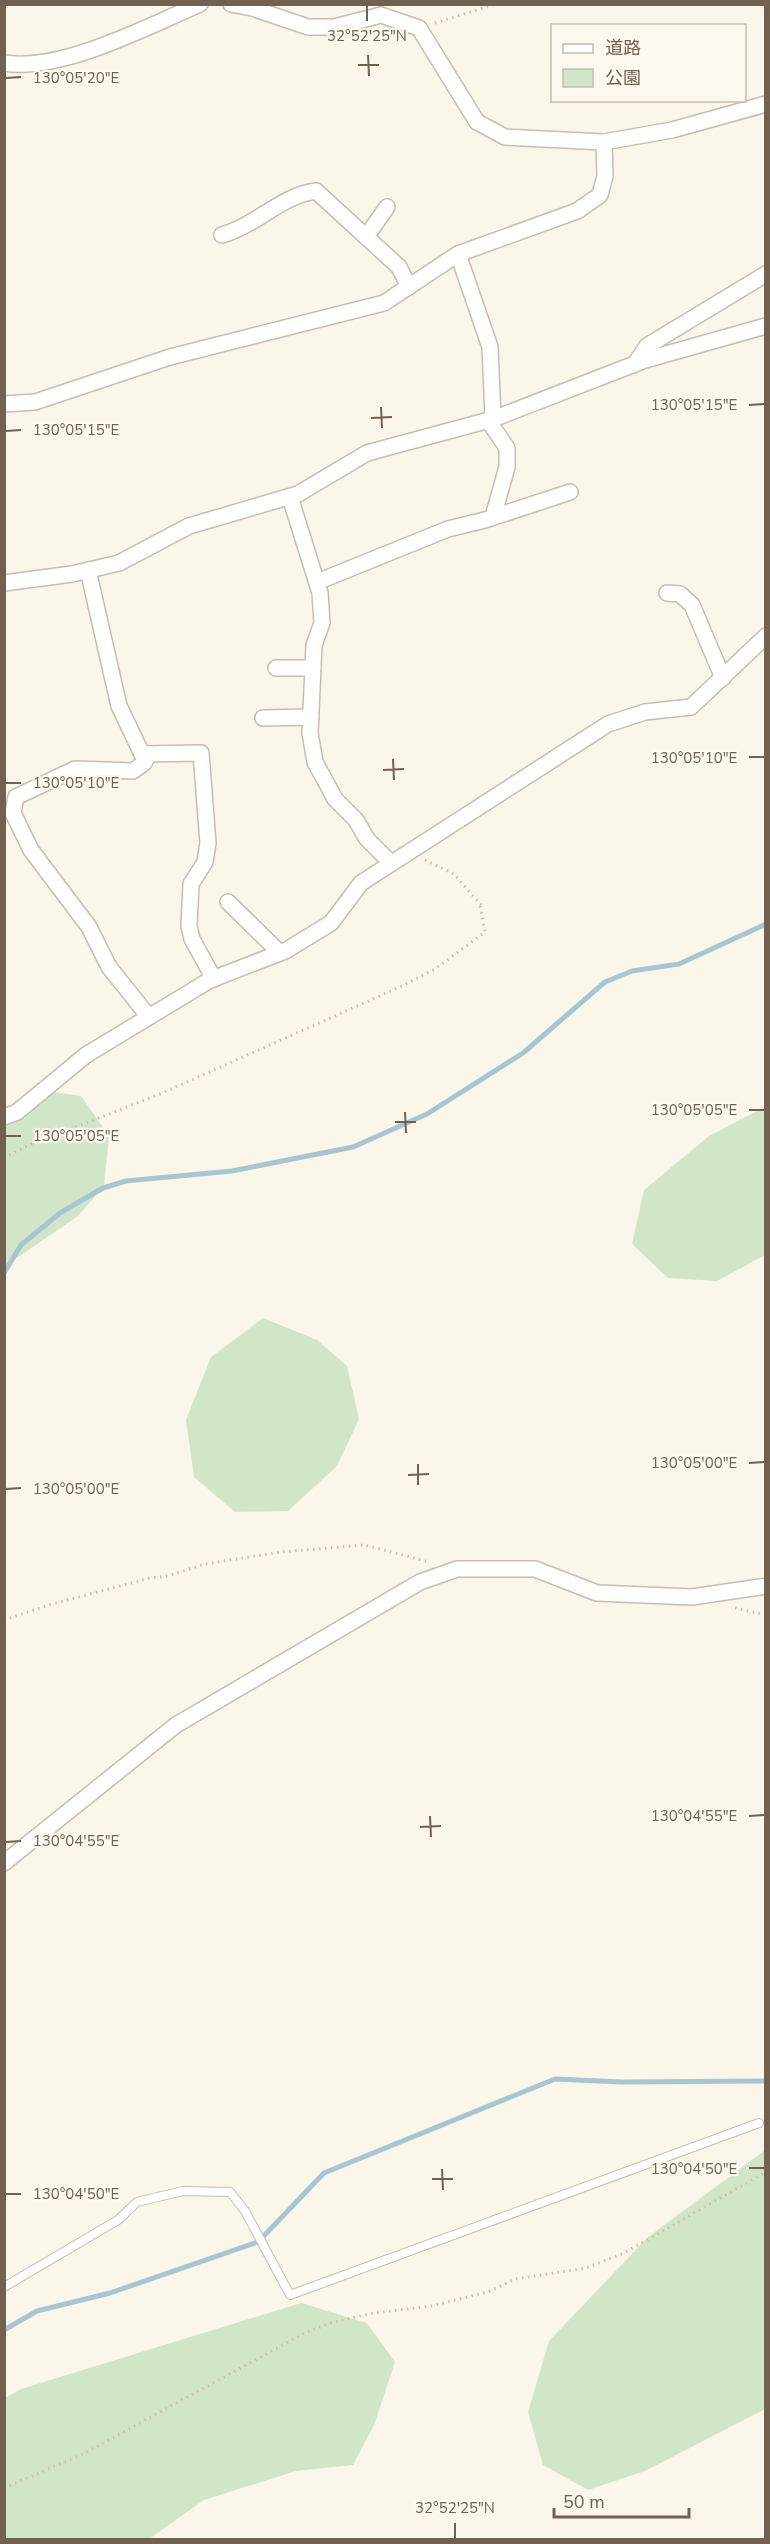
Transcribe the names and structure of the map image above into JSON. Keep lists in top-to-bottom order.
{
  "legend": ["道路", "公園"],
  "scale_bar": "50 m",
  "coordinates": [
    "32°52'25\"N",
    "130°05'20\"E",
    "130°05'15\"E",
    "130°05'10\"E",
    "130°05'05\"E",
    "130°05'00\"E",
    "130°04'55\"E",
    "130°04'50\"E"
  ]
}
